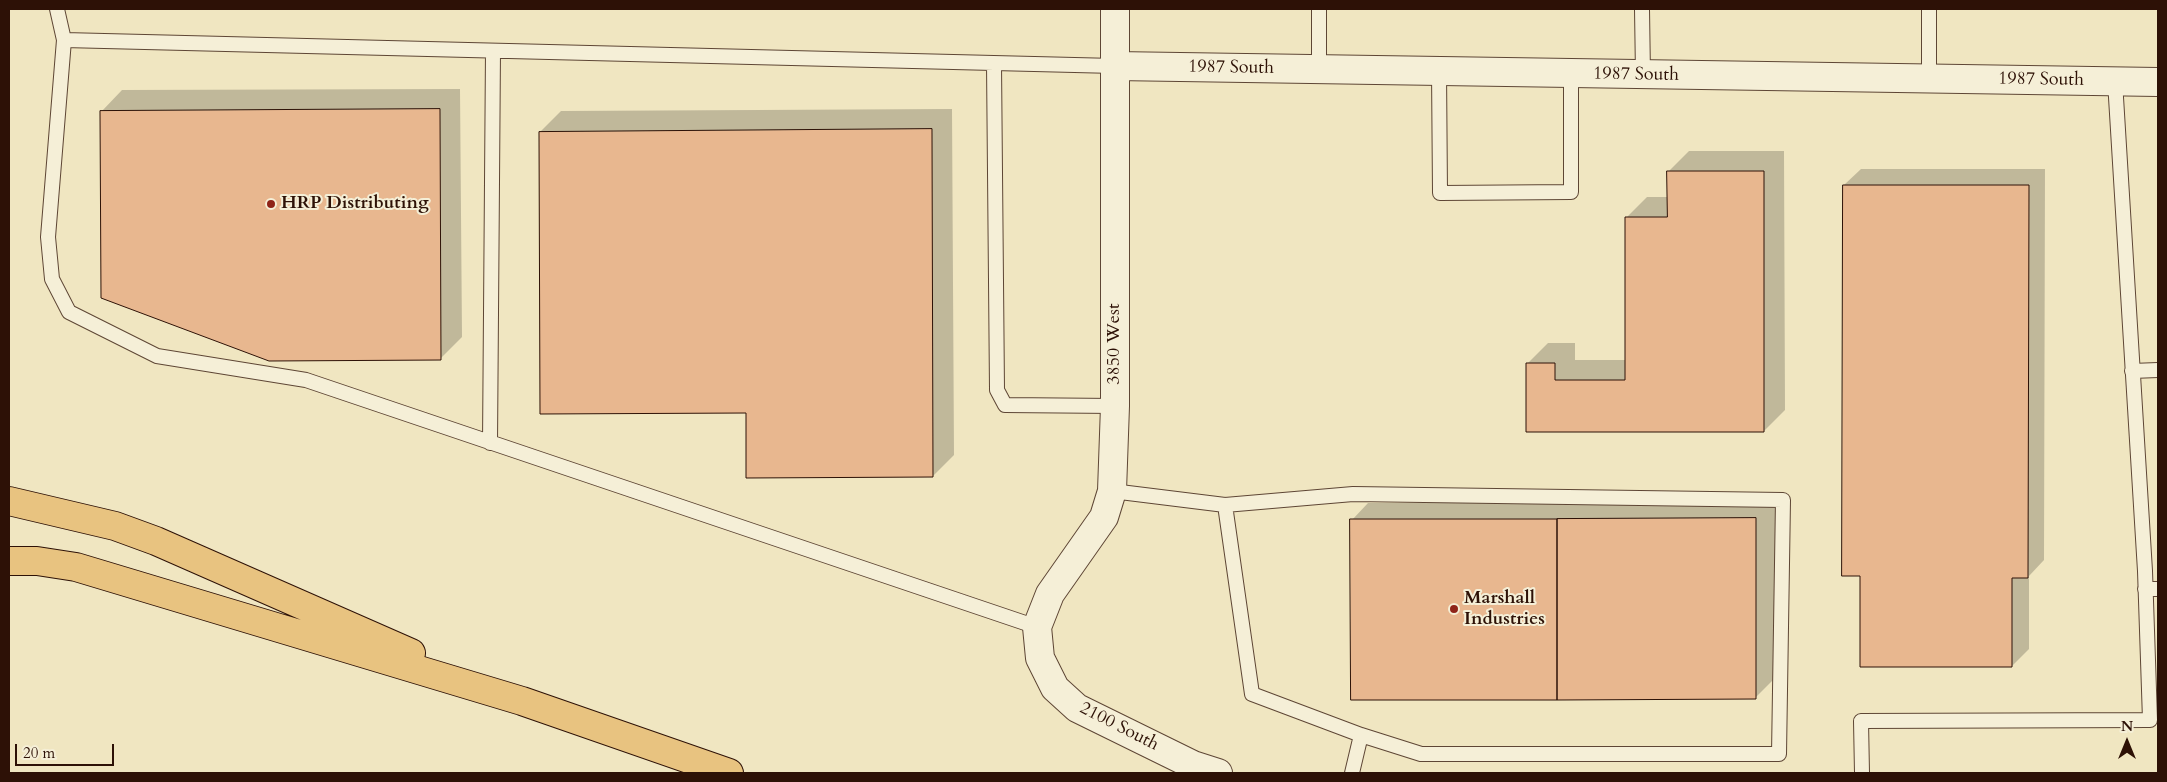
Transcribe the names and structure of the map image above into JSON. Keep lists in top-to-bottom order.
{
  "streets": {
    "street": ["1987 South", "3850 West", "2100 South"]
  },
  "crossings": [
    ["1987 South", "3850 West"],
    ["3850 West", "2100 South"]
  ],
  "places": ["HRP Distributing", "Marshall Industries"],
  "scale_bar": "20 m",
  "north": "top"
}
